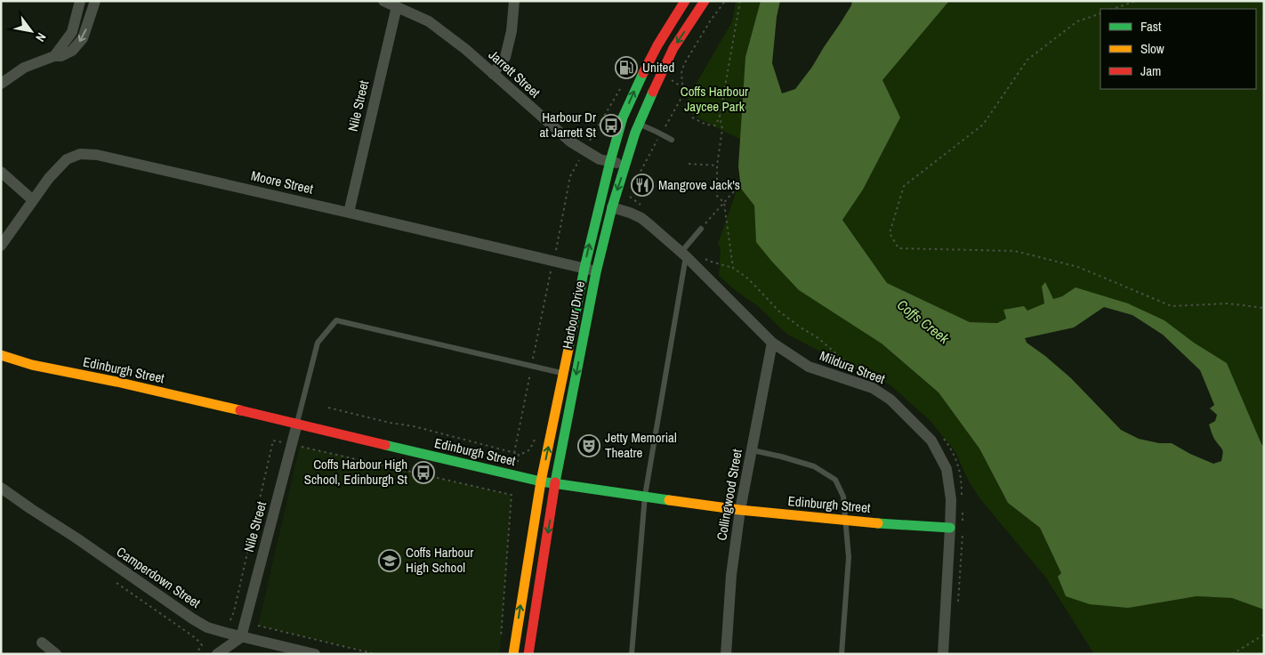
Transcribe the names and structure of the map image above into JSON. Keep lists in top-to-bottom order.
{
  "streets": {
    "street": [
      "Jarrett Street",
      "Nile Street",
      "Moore Street",
      "Harbour Drive",
      "Mildura Street",
      "Edinburgh Street",
      "Collingwood Street",
      "Camperdown Street"
    ]
  },
  "crossings": [
    ["Jarrett Street", "Nile Street"],
    ["Jarrett Street", "Harbour Drive"],
    ["Nile Street", "Moore Street"],
    ["Nile Street", "Edinburgh Street"],
    ["Nile Street", "Camperdown Street"],
    ["Moore Street", "Harbour Drive"],
    ["Harbour Drive", "Mildura Street"],
    ["Harbour Drive", "Edinburgh Street"],
    ["Mildura Street", "Edinburgh Street"],
    ["Mildura Street", "Collingwood Street"],
    ["Edinburgh Street", "Collingwood Street"]
  ],
  "water": ["Coffs Creek"],
  "parks": ["Coffs Harbour Jaycee Park"],
  "places": {
    "fuel station": ["United"],
    "bus stop": ["Harbour Dr at Jarrett St", "Coffs Harbour High School, Edinburgh St"],
    "restaurant": ["Mangrove Jack's"],
    "theatre": ["Jetty Memorial Theatre"],
    "school or university": ["Coffs Harbour High School"]
  },
  "legend": ["Fast", "Slow", "Jam"],
  "north": "bottom right"
}
